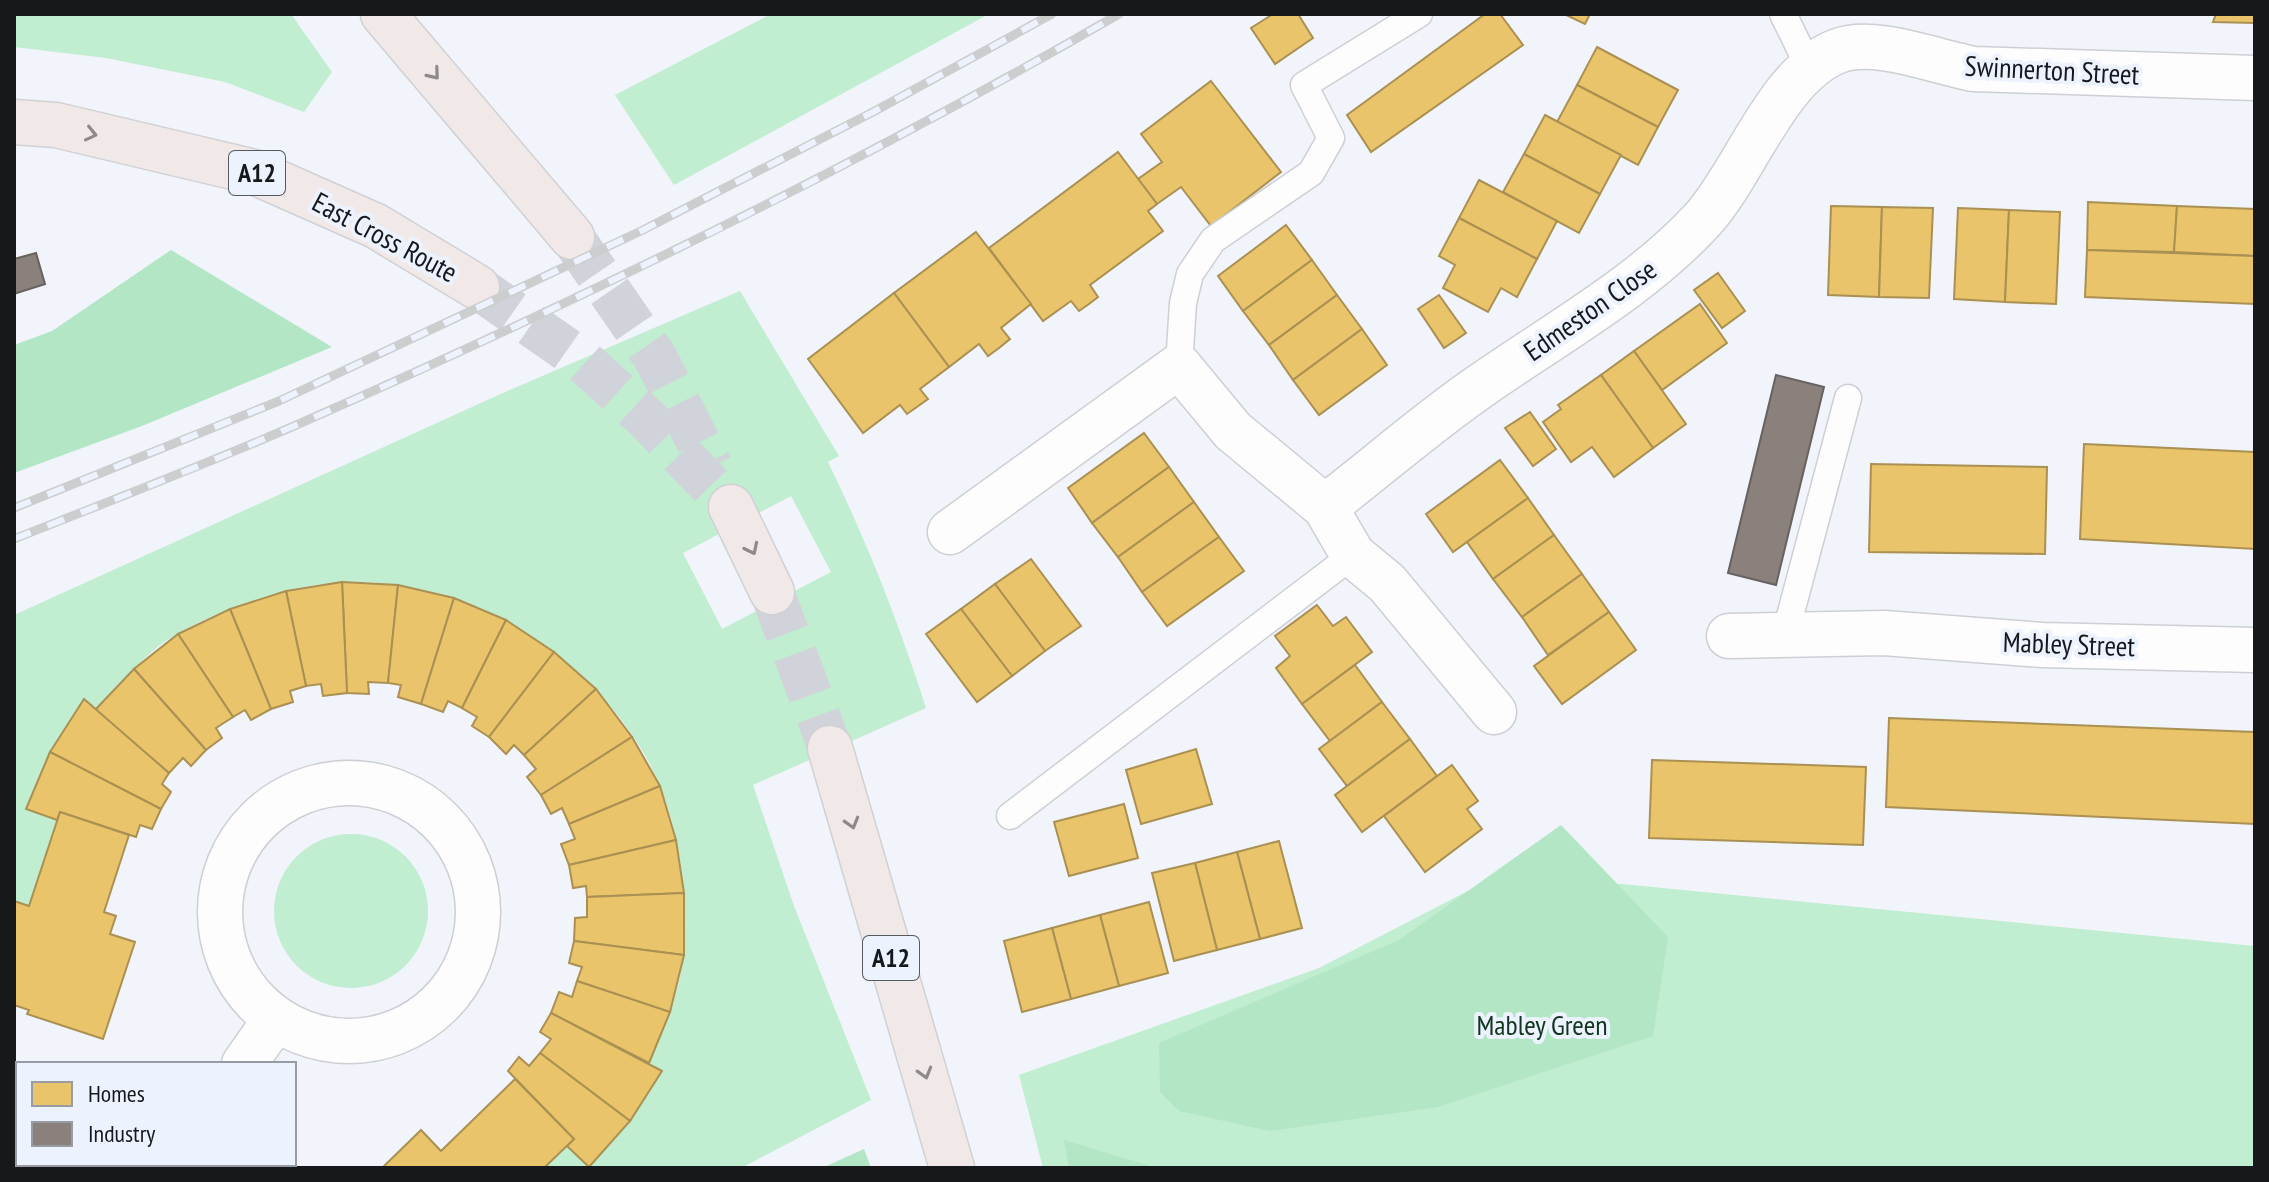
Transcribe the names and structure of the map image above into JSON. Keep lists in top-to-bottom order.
{
  "streets": {
    "highway": ["A12", "East Cross Route"],
    "street": ["Swinnerton Street", "Edmeston Close", "Mabley Street"]
  },
  "crossings": [
    ["Swinnerton Street", "Edmeston Close"]
  ],
  "one_way": ["East Cross Route"],
  "parks": ["Mabley Green"],
  "legend": ["Homes", "Industry"]
}
